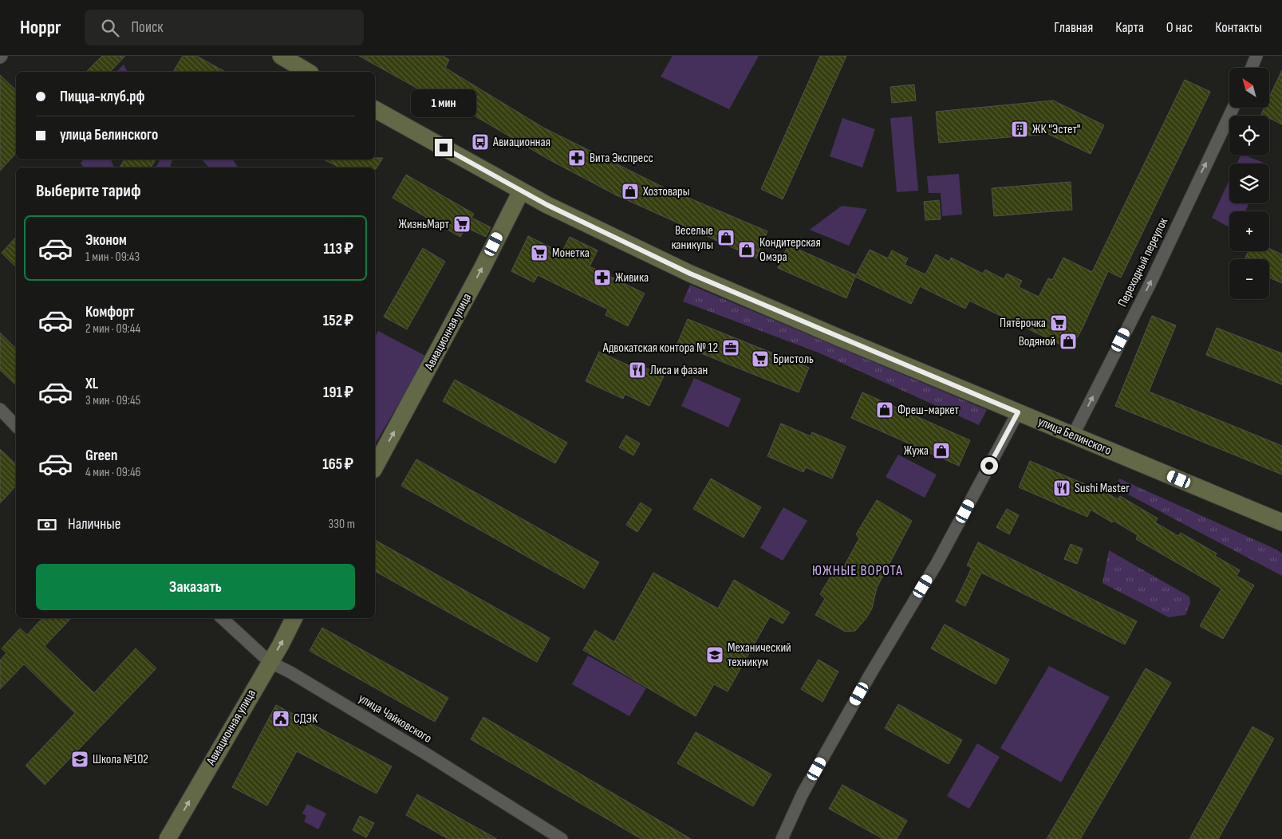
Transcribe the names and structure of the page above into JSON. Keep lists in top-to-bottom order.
{
  "streets": {
    "main road": ["Авиационная улица", "улица Белинского"],
    "street": ["Переходный переулок", "улица Чайковского"]
  },
  "crossings": [
    ["Переходный переулок", "улица Белинского"],
    ["Авиационная улица", "улица Белинского"],
    ["Авиационная улица", "улица Чайковского"]
  ],
  "one_way": ["Переходный переулок", "Авиационная улица"],
  "districts": ["ЮЖНЫЕ ВОРОТА"],
  "places": {
    "building": ["ЖК \"Эстет\""],
    "bus stop": ["Авиационная"],
    "pharmacy": ["Вита Экспресс", "Живика"],
    "shop": [
      "Хозтовары",
      "Веселые каникулы",
      "Кондитерская Омэра",
      "Водяной",
      "Фреш-маркет",
      "Жужа"
    ],
    "supermarket": [
      "ЖизньМарт",
      "Монетка",
      "Пятёрочка",
      "Бристоль"
    ],
    "office": ["Адвокатская контора № 12"],
    "restaurant": ["Лиса и фазан", "Sushi Master"],
    "school or university": ["Механический техникум", "Школа №102"],
    "public building": ["СДЭК"]
  },
  "north": "top left",
  "page": {
    "header": "Hoppr",
    "search": "Поиск",
    "nav": [
      "Главная",
      "Карта",
      "О нас",
      "Контакты"
    ],
    "map_buttons": ["+", "−"],
    "banner": ["Пицца-клуб.рф", "улица Белинского"],
    "bubble": "1 мин",
    "heading": "Выберите тариф",
    "list": [
      {
        "name": "Эконом",
        "note": "1 мин · 09:43",
        "value": "113 ₽"
      },
      {
        "name": "Комфорт",
        "note": "2 мин · 09:44",
        "value": "152 ₽"
      },
      {
        "name": "XL",
        "note": "3 мин · 09:45",
        "value": "191 ₽"
      },
      {
        "name": "Green",
        "note": "4 мин · 09:46",
        "value": "165 ₽"
      }
    ],
    "pay": ["Наличные", "330 m"],
    "buttons": "Заказать"
  }
}
